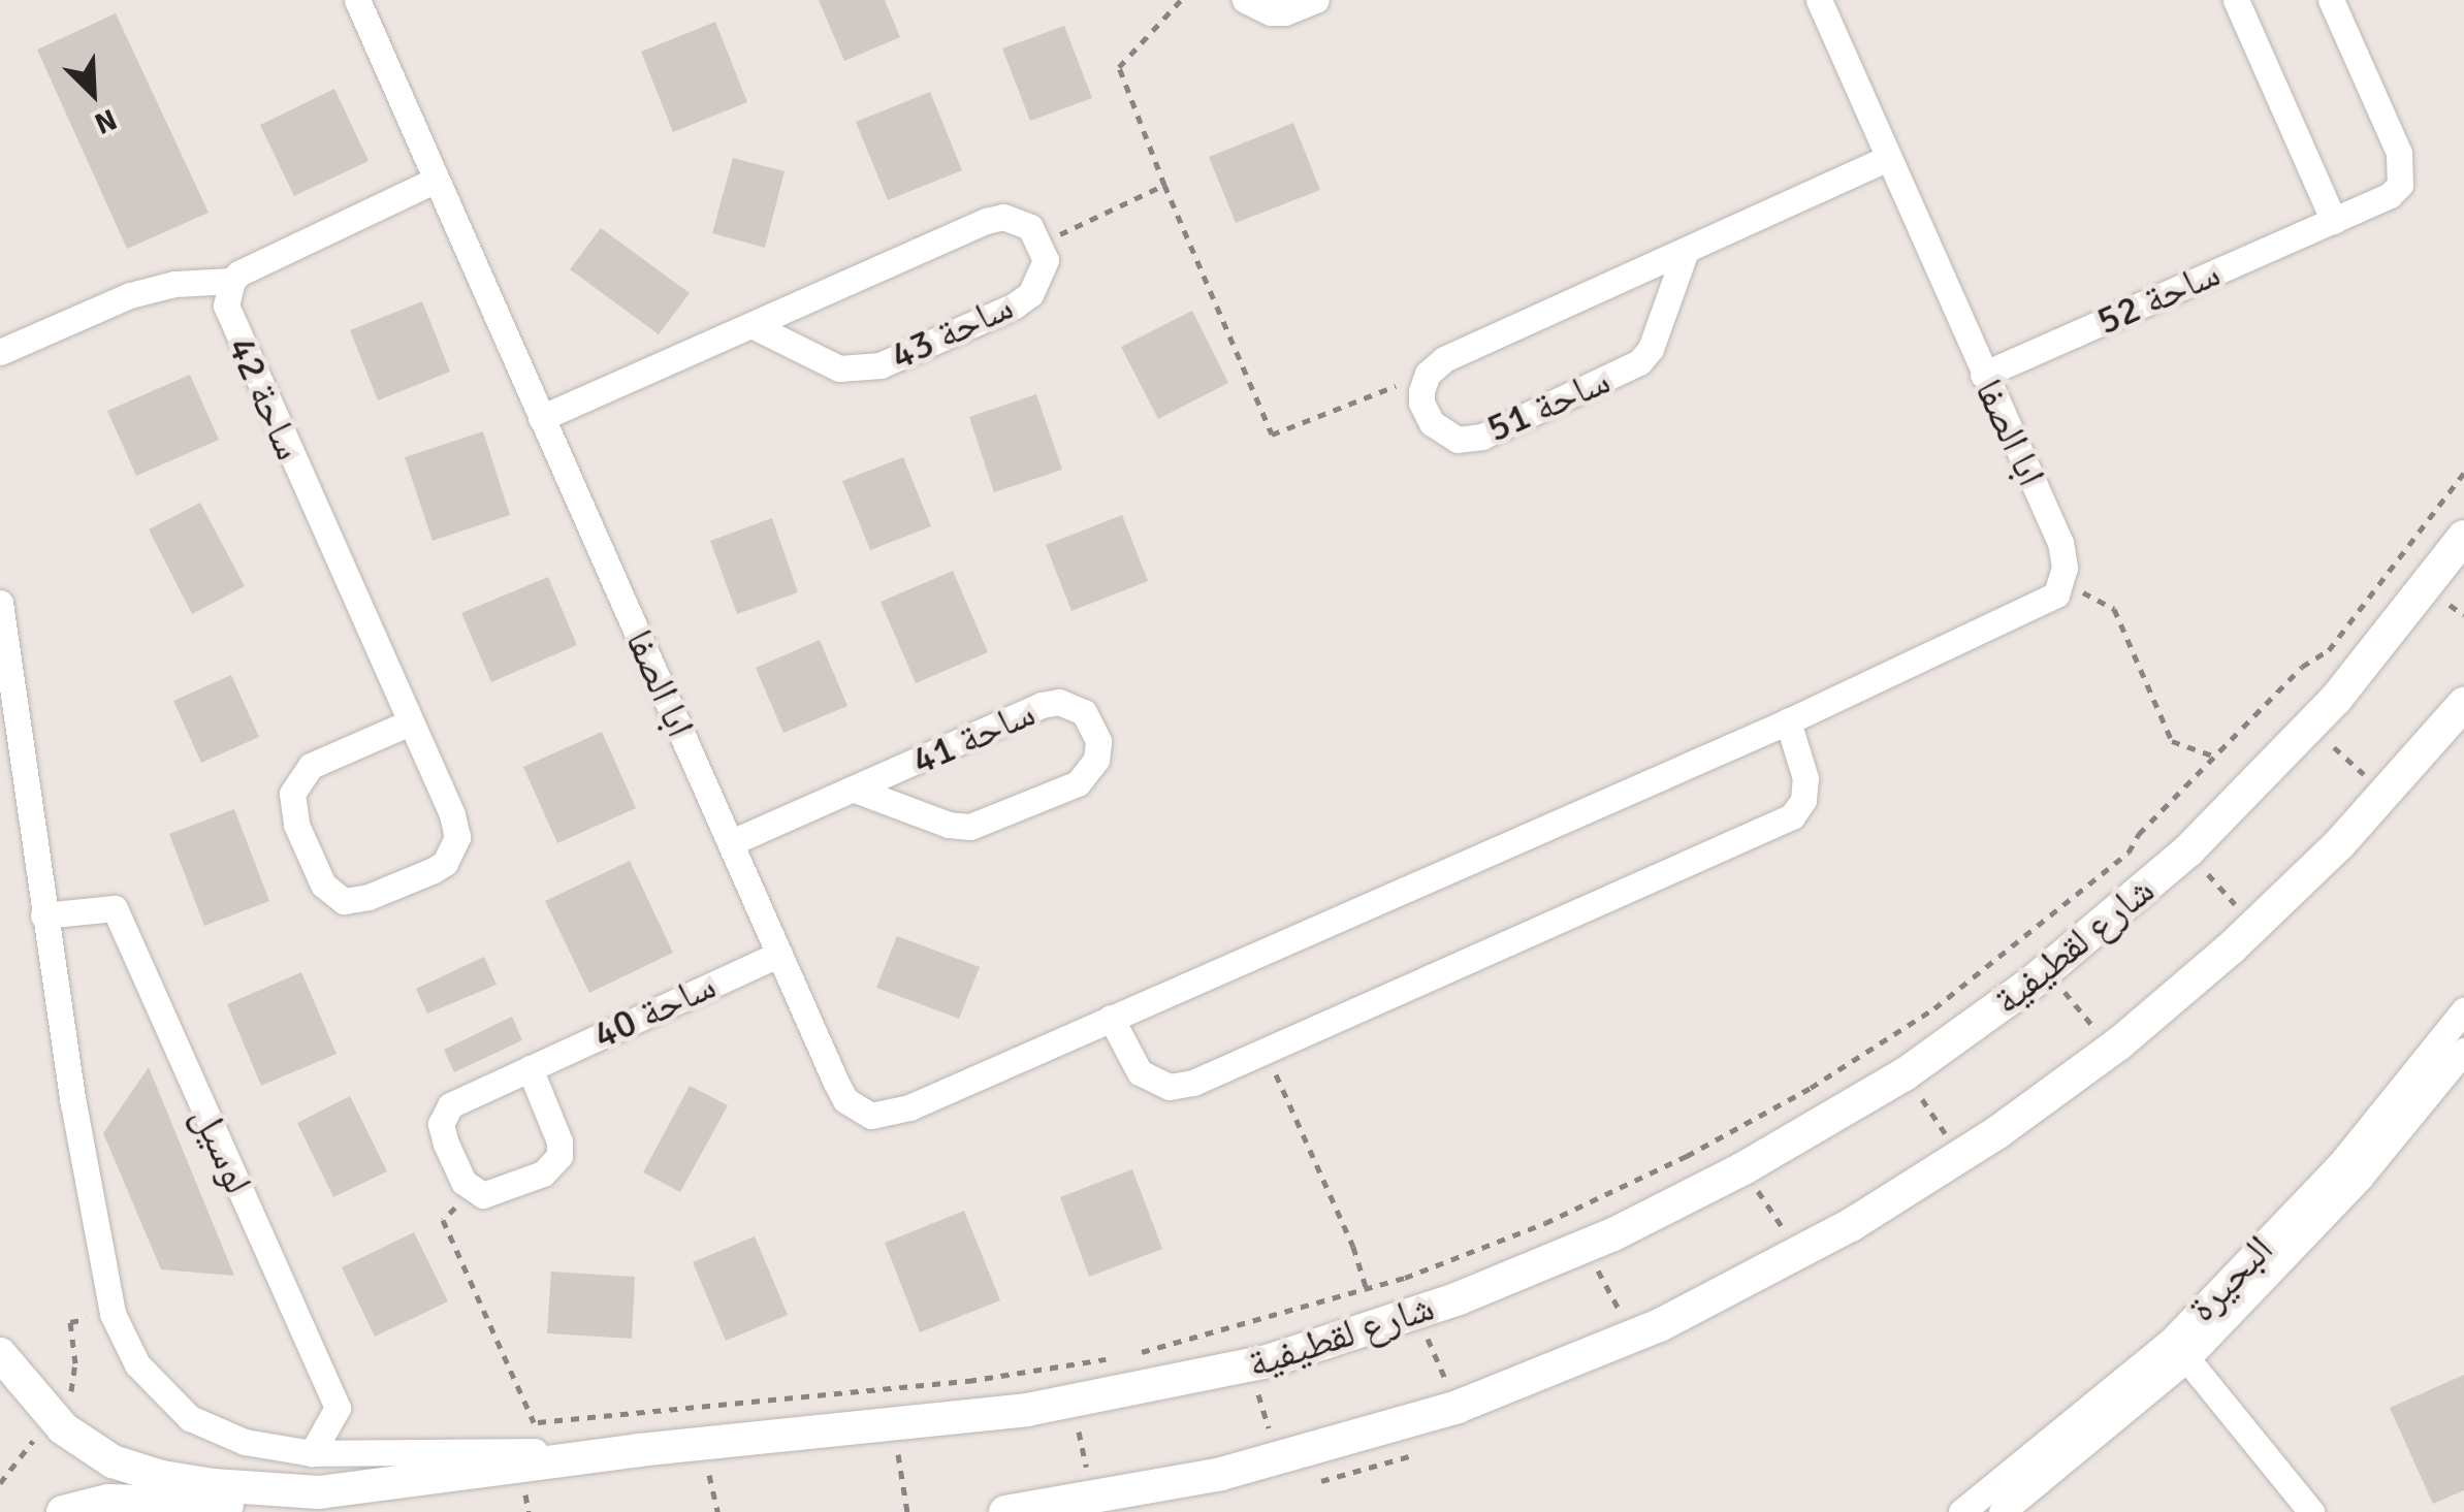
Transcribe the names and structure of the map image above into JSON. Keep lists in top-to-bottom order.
{
  "streets": {
    "street": [
      "ساحة 52",
      "ساحة 43",
      "ساحة 42",
      "ساحة 51",
      "ابا الصفا",
      "ساحة 41",
      "شارع لقطيفية",
      "ساحة 40",
      "لوسيل",
      "البحيرة"
    ]
  },
  "crossings": [
    ["ساحة 52", "ابا الصفا"],
    ["ساحة 43", "ابا الصفا"],
    ["ساحة 42", "ابا الصفا"],
    ["ابا الصفا", "ساحة 41"],
    ["ابا الصفا", "ساحة 40"]
  ],
  "north": "bottom right"
}
